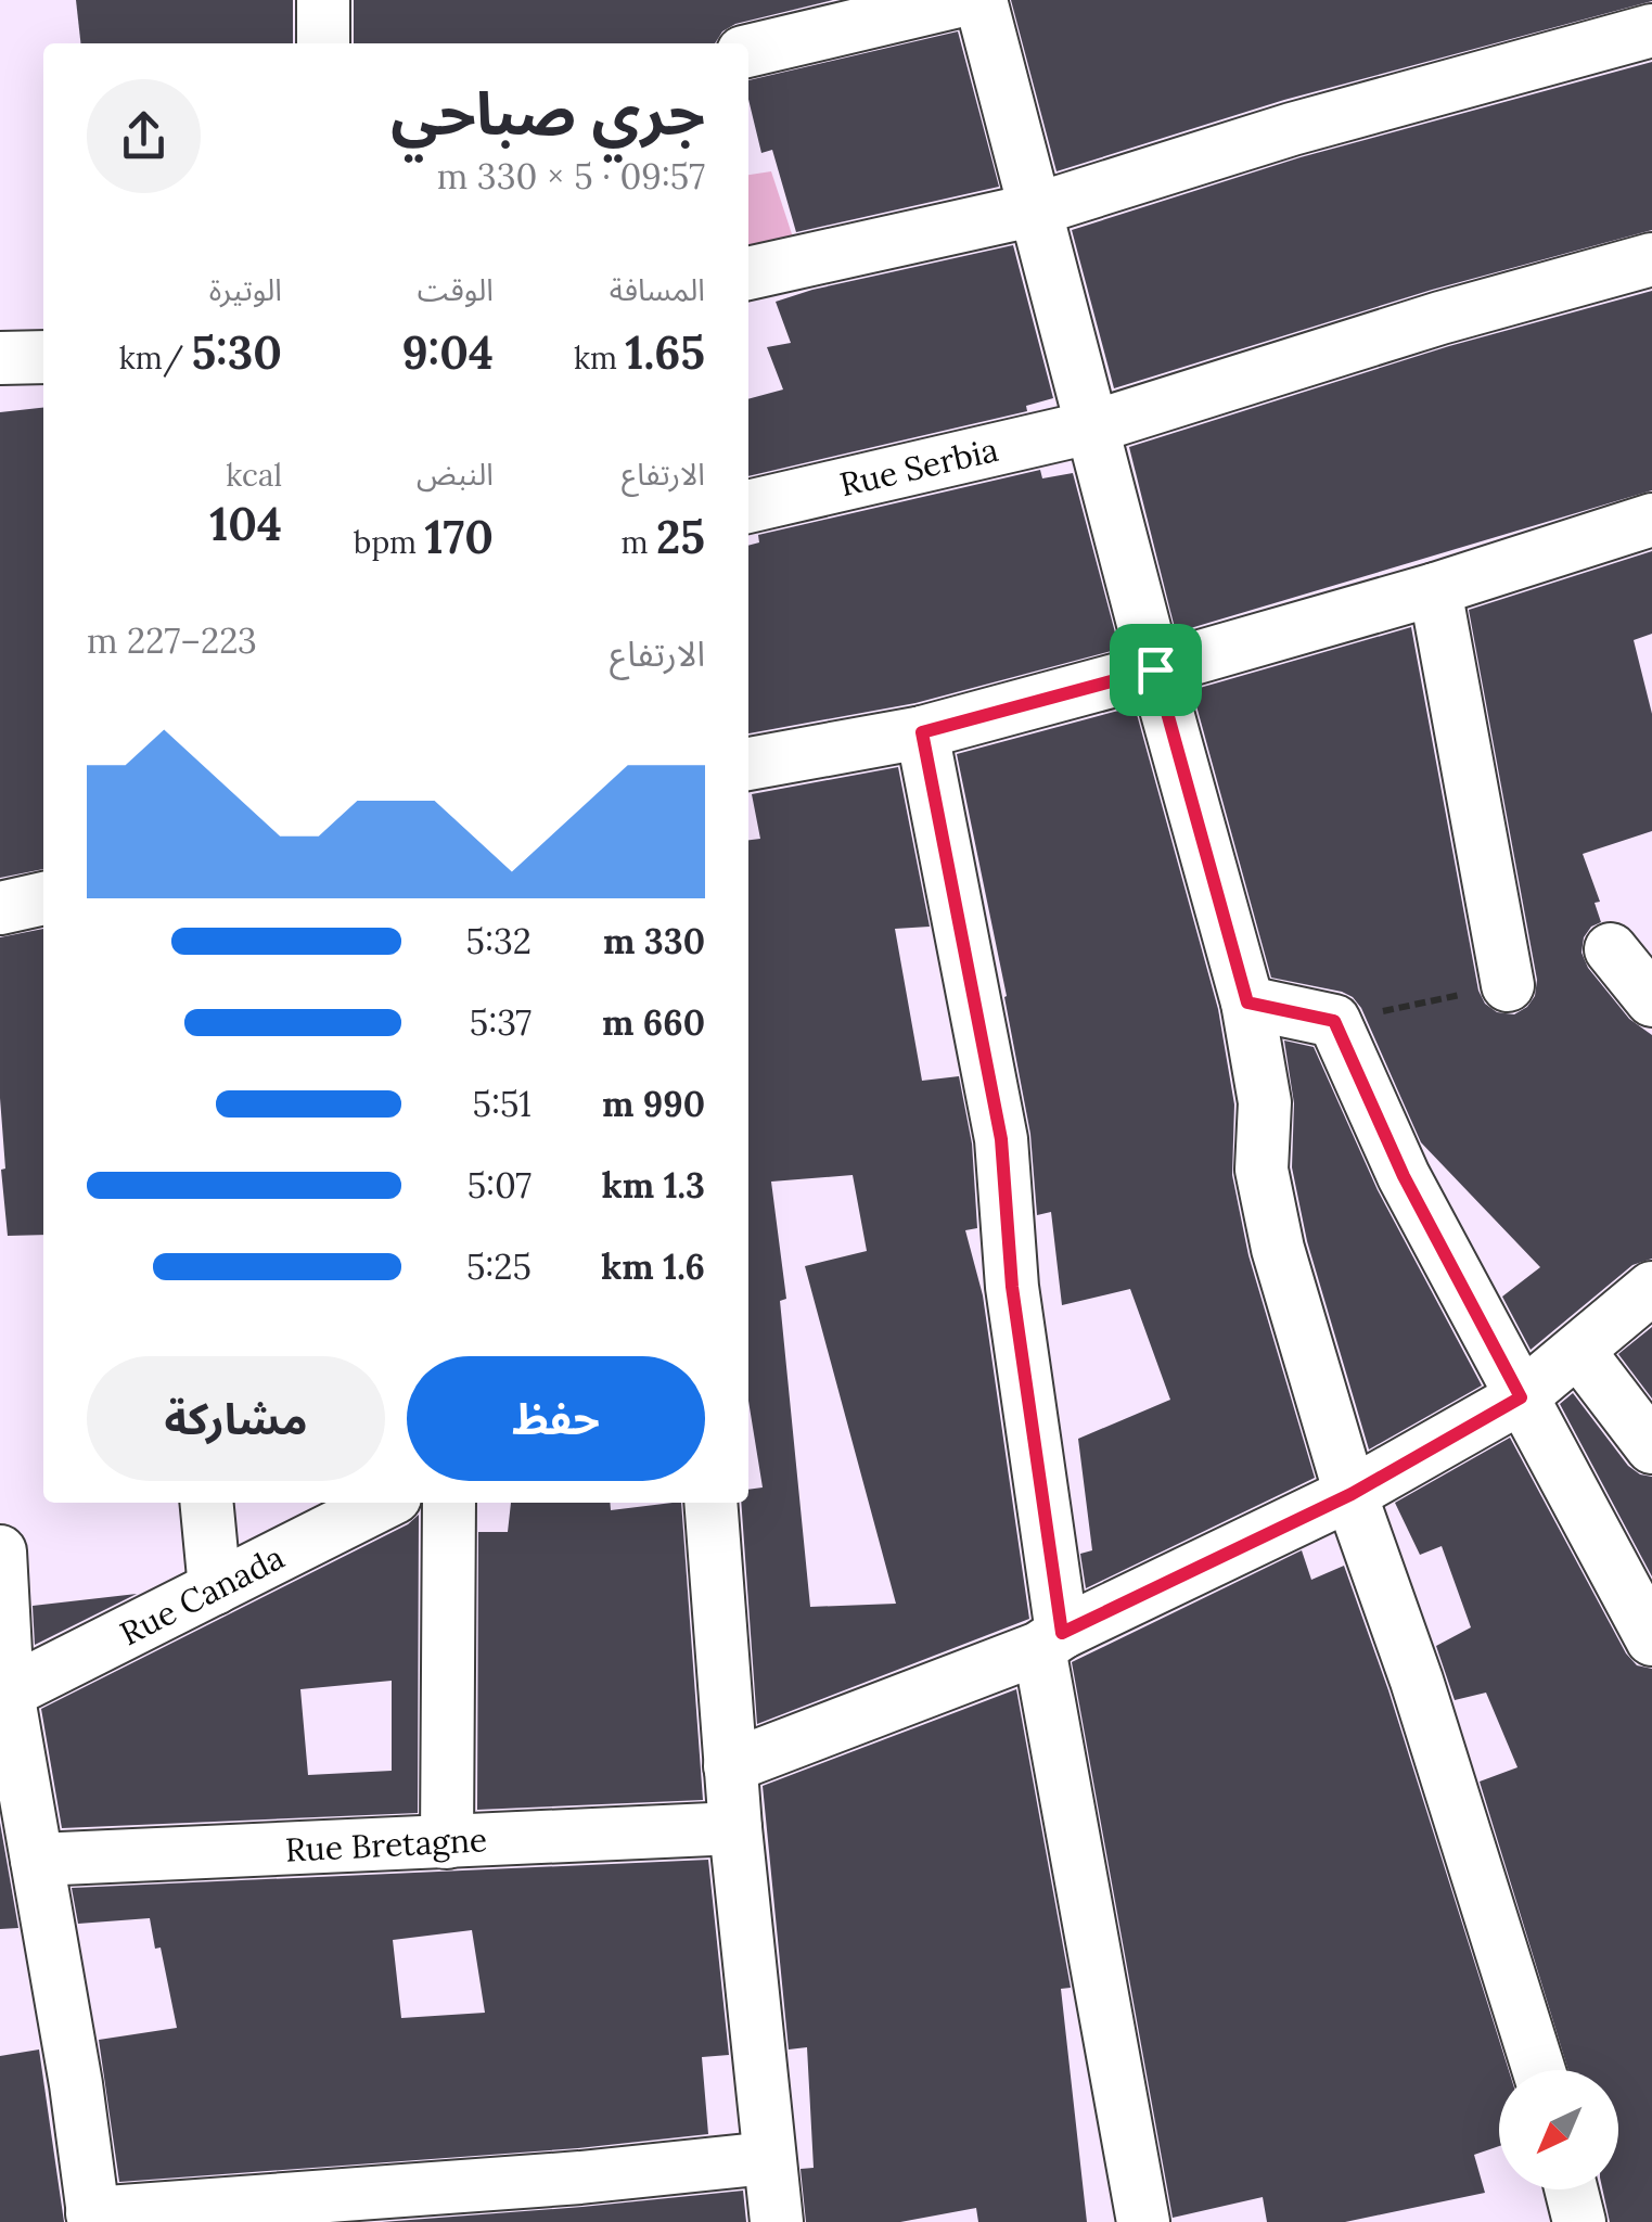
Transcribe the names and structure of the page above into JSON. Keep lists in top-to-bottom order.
{
  "streets": {
    "street": ["Rue Serbia", "Rue Canada", "Rue Bretagne"]
  },
  "north": "bottom left",
  "page": {
    "heading": ["جري صباحي", "09:57 · 5 × 330 m"],
    "stats": [
      ["المسافة", "1.65 km"],
      ["الوقت", "9:04"],
      ["الوتيرة", "5:30 /km"],
      ["الارتفاع", "25 m"],
      ["النبض", "170 bpm"],
      ["kcal", "104"]
    ],
    "chart": ["الارتفاع", "223–227 m"],
    "list": [
      {
        "name": "330 m",
        "note": "5:32"
      },
      {
        "name": "660 m",
        "note": "5:37"
      },
      {
        "name": "990 m",
        "note": "5:51"
      },
      {
        "name": "1.3 km",
        "note": "5:07"
      },
      {
        "name": "1.6 km",
        "note": "5:25"
      }
    ],
    "buttons": ["حفظ", "مشاركة"]
  }
}
